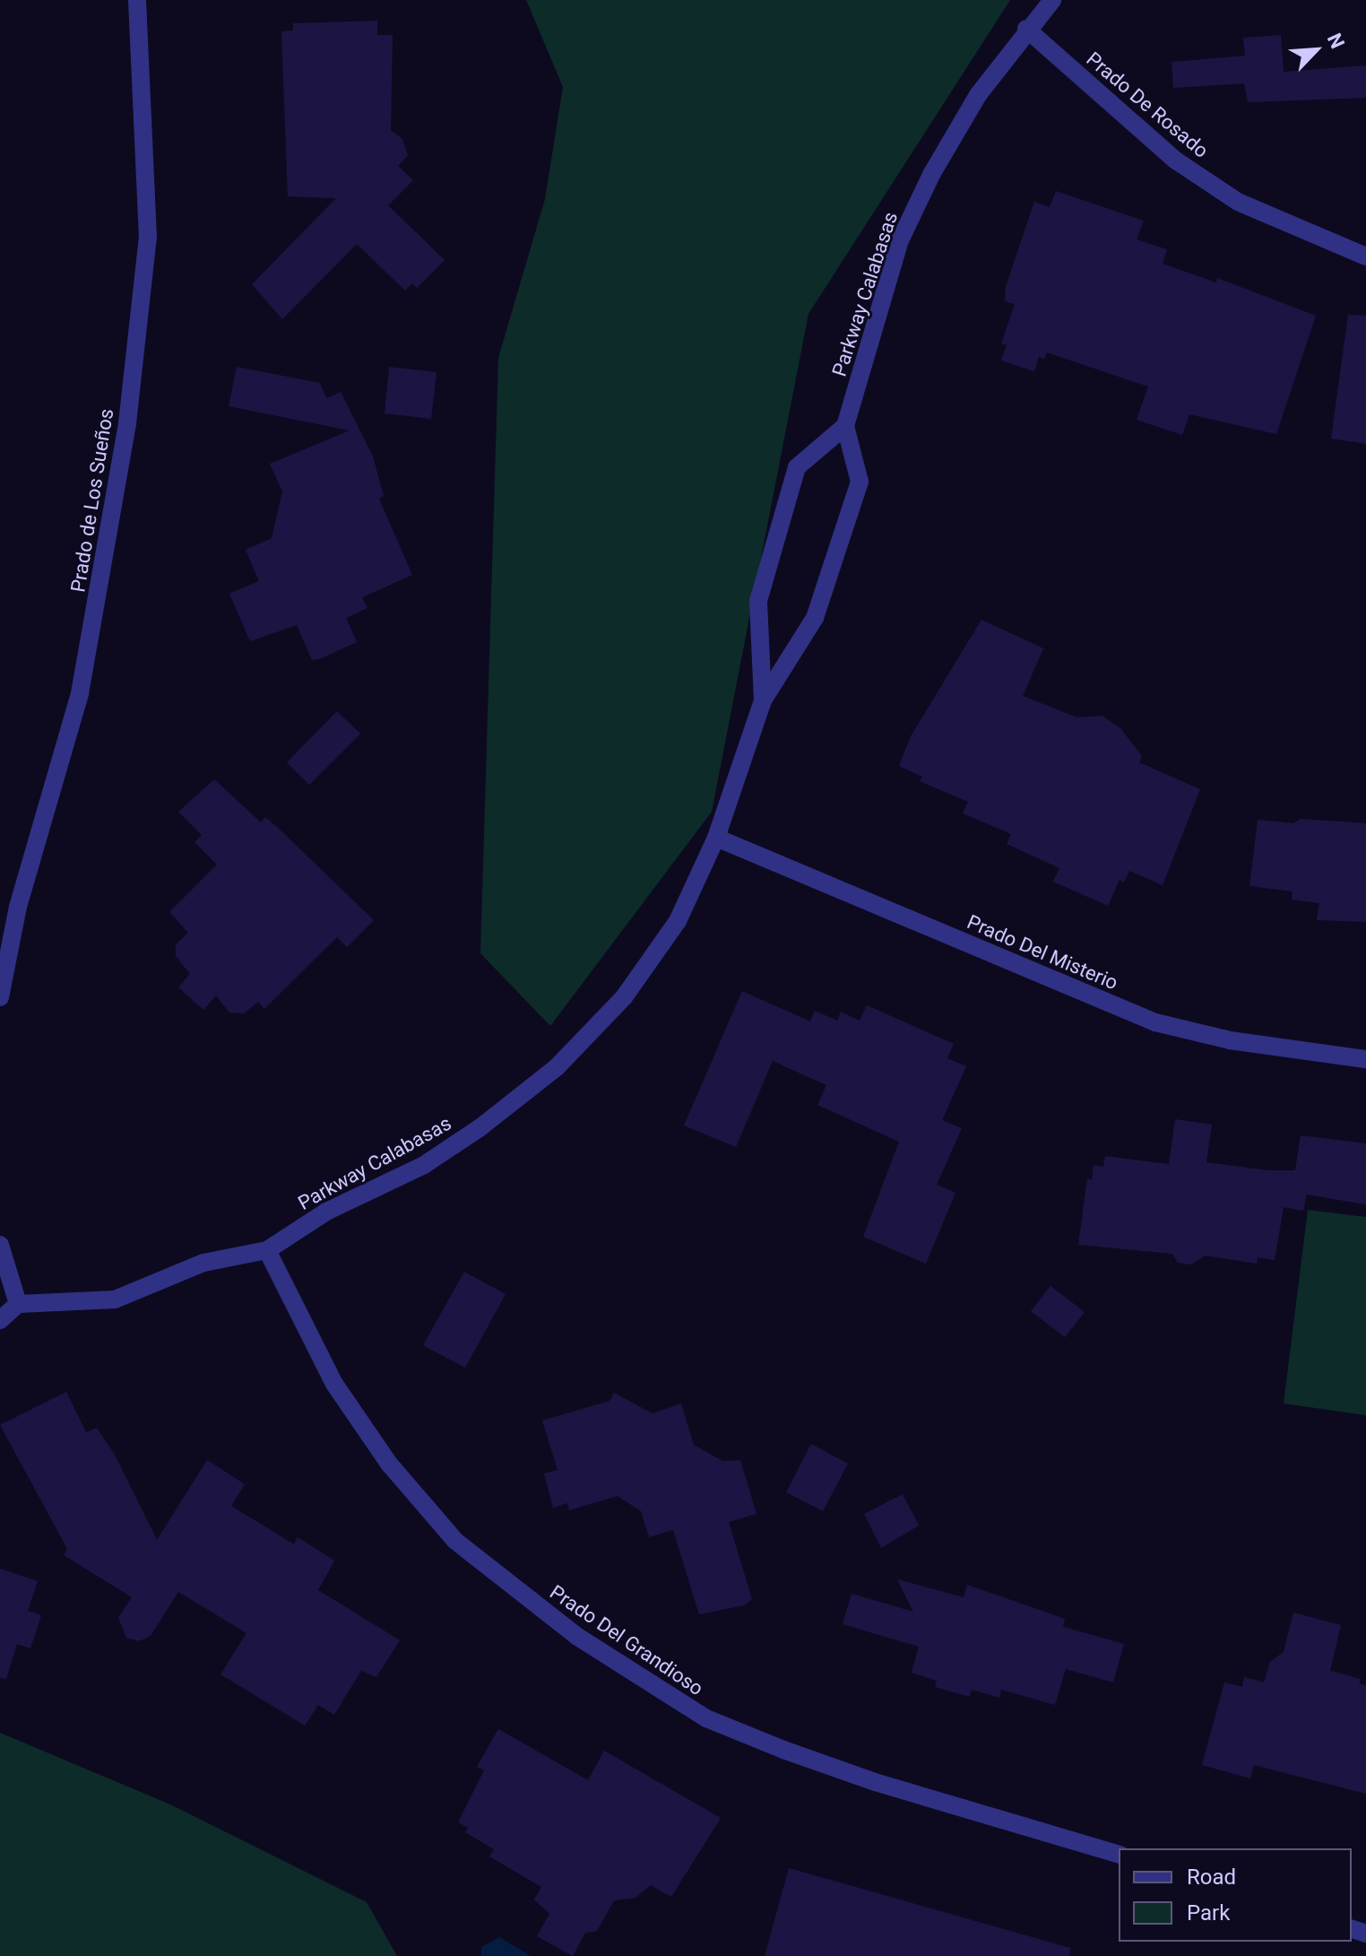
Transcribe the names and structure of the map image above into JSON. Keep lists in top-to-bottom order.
{
  "streets": {
    "street": [
      "Prado De Rosado",
      "Parkway Calabasas",
      "Prado de Los Sueños",
      "Prado Del Misterio",
      "Prado Del Grandioso"
    ]
  },
  "crossings": [
    ["Prado De Rosado", "Parkway Calabasas"],
    ["Parkway Calabasas", "Prado Del Misterio"],
    ["Parkway Calabasas", "Prado Del Grandioso"]
  ],
  "legend": ["Road", "Park"],
  "north": "top right"
}
